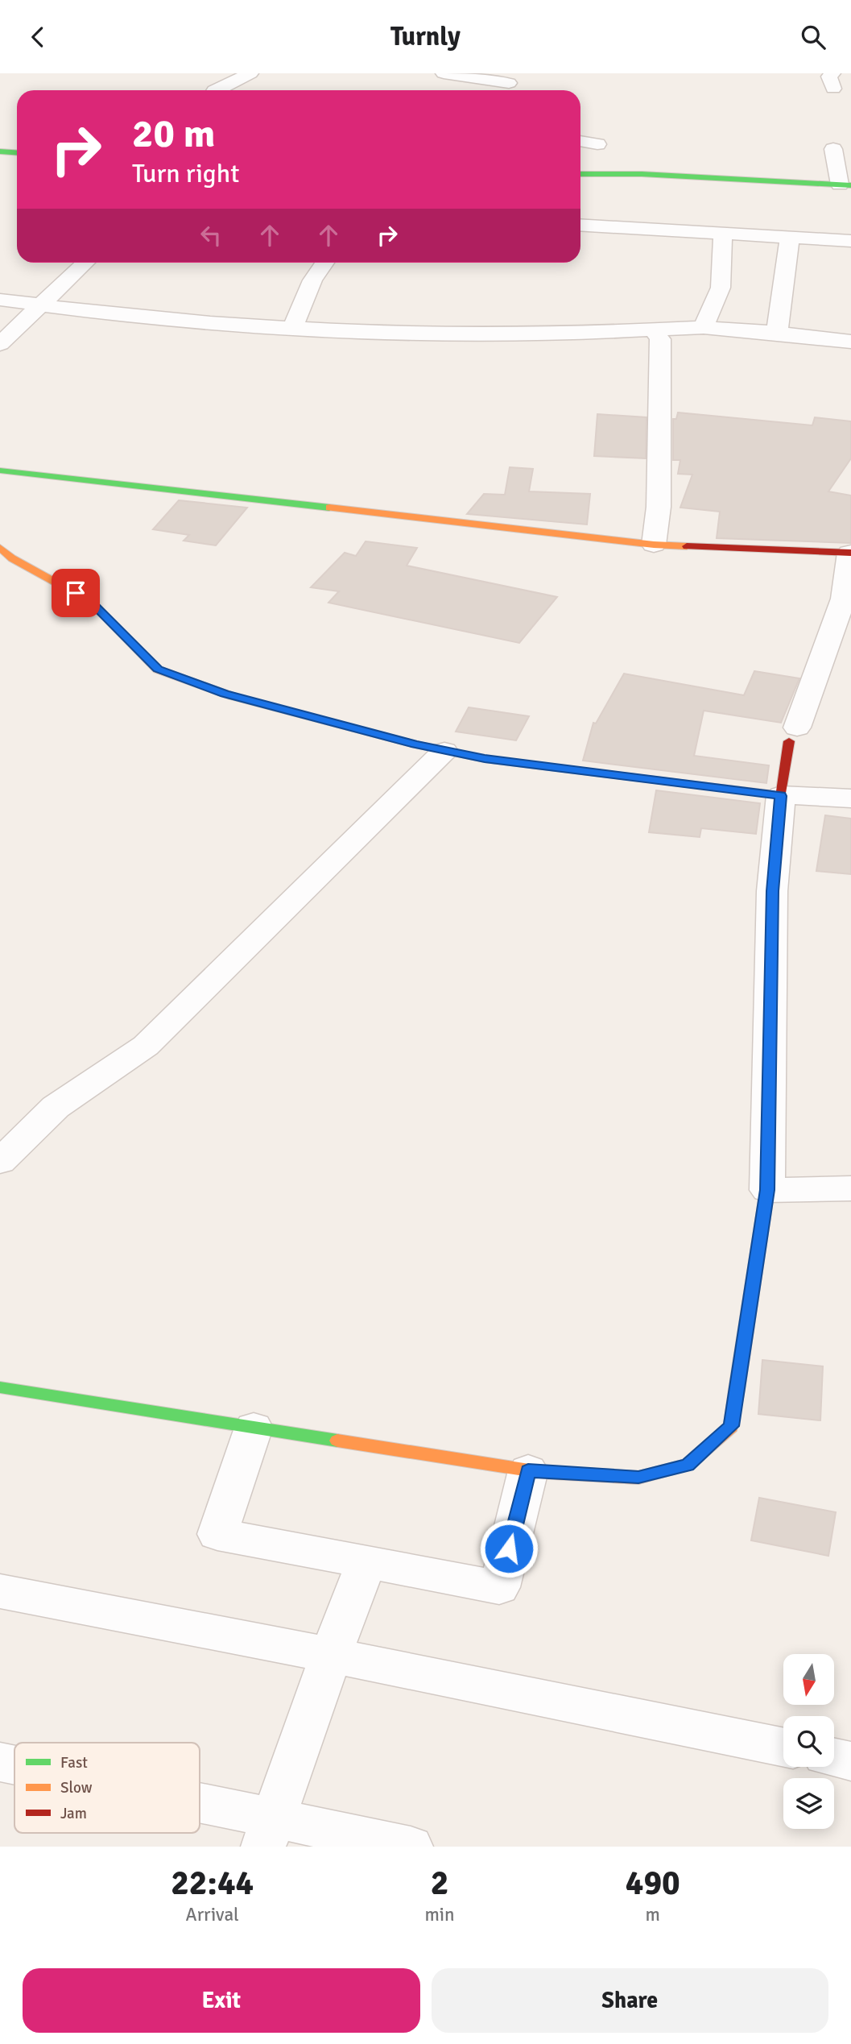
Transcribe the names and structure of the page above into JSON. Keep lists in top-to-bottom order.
{
  "legend": ["Fast", "Slow", "Jam"],
  "north": "bottom",
  "page": {
    "header": "Turnly",
    "turn": ["20 m", "Turn right"],
    "eta": [
      "22:44",
      "Arrival",
      "2",
      "min",
      "490",
      "m"
    ],
    "buttons": ["Exit", "Share"]
  }
}
